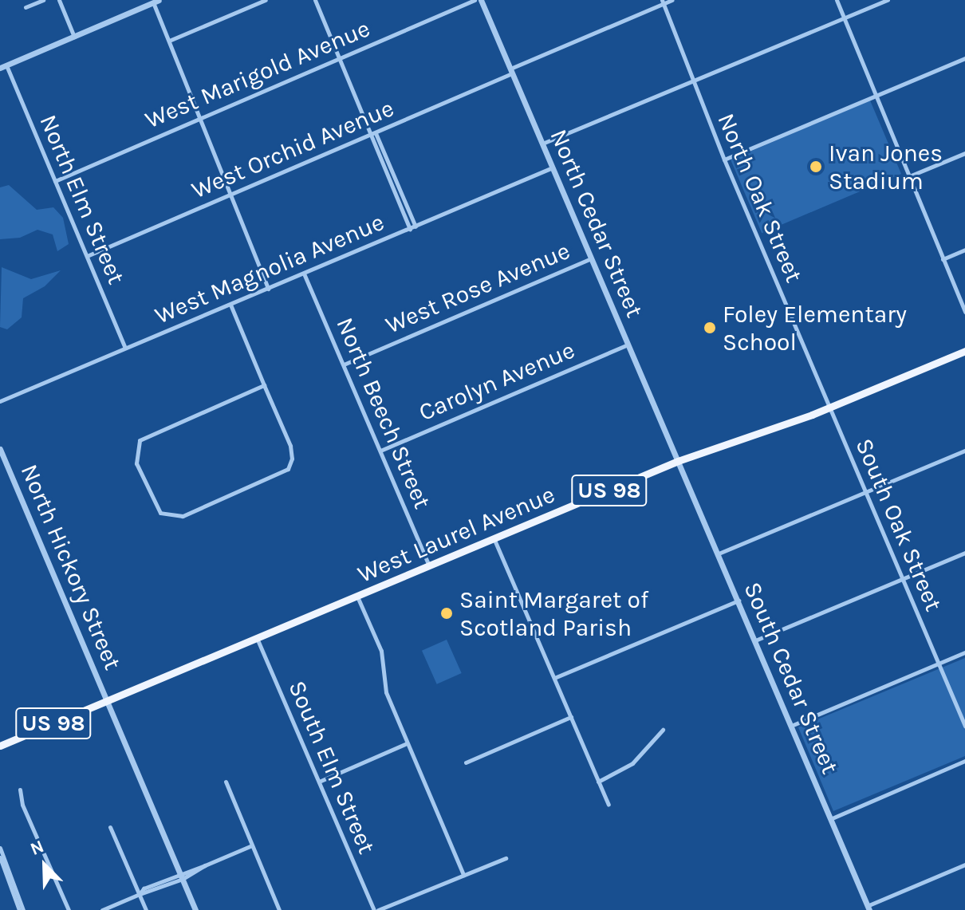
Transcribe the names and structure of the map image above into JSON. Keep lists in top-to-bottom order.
{
  "streets": {
    "main road": ["US 98", "West Laurel Avenue"],
    "street": [
      "West Marigold Avenue",
      "West Orchid Avenue",
      "North Oak Street",
      "North Elm Street",
      "North Cedar Street",
      "West Magnolia Avenue",
      "West Rose Avenue",
      "Carolyn Avenue",
      "North Beech Street",
      "South Oak Street",
      "North Hickory Street",
      "South Cedar Street",
      "South Elm Street"
    ]
  },
  "crossings": [
    ["West Marigold Avenue", "North Elm Street"],
    ["West Orchid Avenue", "North Oak Street"],
    ["West Orchid Avenue", "North Elm Street"],
    ["West Orchid Avenue", "North Cedar Street"],
    ["North Oak Street", "South Oak Street"],
    ["North Oak Street", "West Laurel Avenue"],
    ["North Elm Street", "West Magnolia Avenue"],
    ["North Cedar Street", "West Magnolia Avenue"],
    ["North Cedar Street", "West Rose Avenue"],
    ["North Cedar Street", "Carolyn Avenue"],
    ["North Cedar Street", "West Laurel Avenue"],
    ["North Cedar Street", "South Cedar Street"],
    ["West Magnolia Avenue", "North Beech Street"],
    ["West Rose Avenue", "North Beech Street"],
    ["Carolyn Avenue", "North Beech Street"],
    ["North Beech Street", "West Laurel Avenue"],
    ["South Oak Street", "West Laurel Avenue"],
    ["West Laurel Avenue", "North Hickory Street"],
    ["West Laurel Avenue", "South Cedar Street"],
    ["West Laurel Avenue", "South Elm Street"]
  ],
  "places": ["Ivan Jones Stadium", "Foley Elementary School", "Saint Margaret of Scotland Parish"],
  "north": "top left"
}
